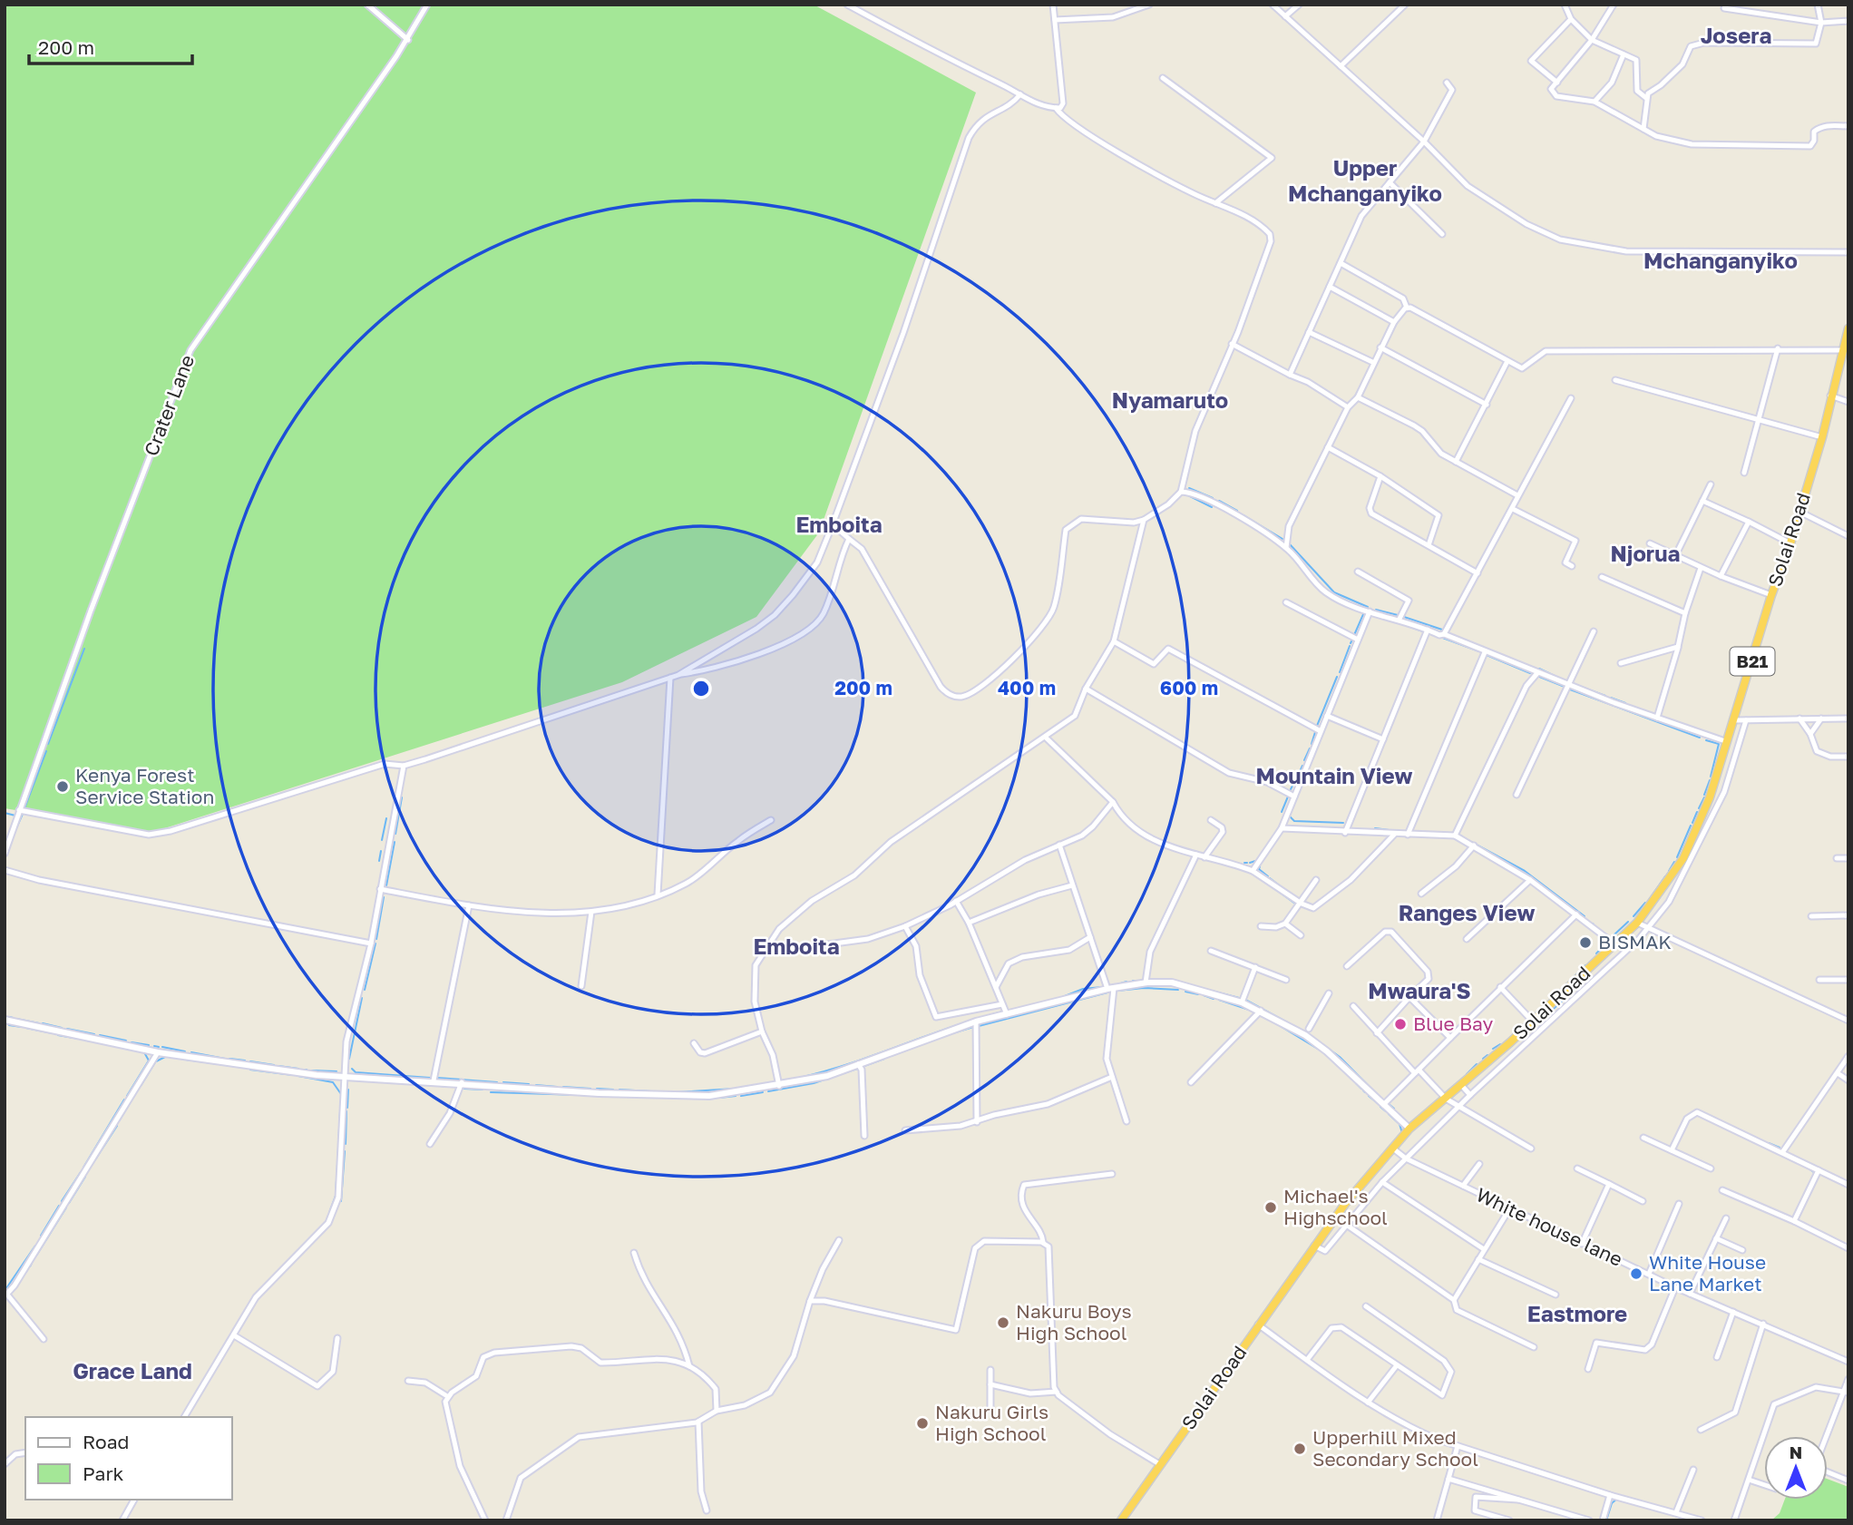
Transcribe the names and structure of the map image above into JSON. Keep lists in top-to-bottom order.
{
  "streets": {
    "highway": ["Solai Road", "B21"],
    "street": ["Crater Lane", "White house lane"]
  },
  "crossings": [
    ["Solai Road", "White house lane"]
  ],
  "districts": [
    "Josera",
    "Upper Mchanganyiko",
    "Mchanganyiko",
    "Nyamaruto",
    "Emboita",
    "Njorua",
    "Mountain View",
    "Ranges View",
    "Emboita",
    "Mwaura'S",
    "Eastmore",
    "Grace Land"
  ],
  "places": [
    "Kenya Forest Service Station",
    "BISMAK",
    "Blue Bay",
    "Michael's Highschool",
    "White House Lane Market",
    "Nakuru Boys High School",
    "Nakuru Girls High School",
    "Upperhill Mixed Secondary School"
  ],
  "legend": ["Road", "Park"],
  "scale_bar": "200 m",
  "north": "top",
  "rings": ["200 m", "400 m", "600 m"]
}
